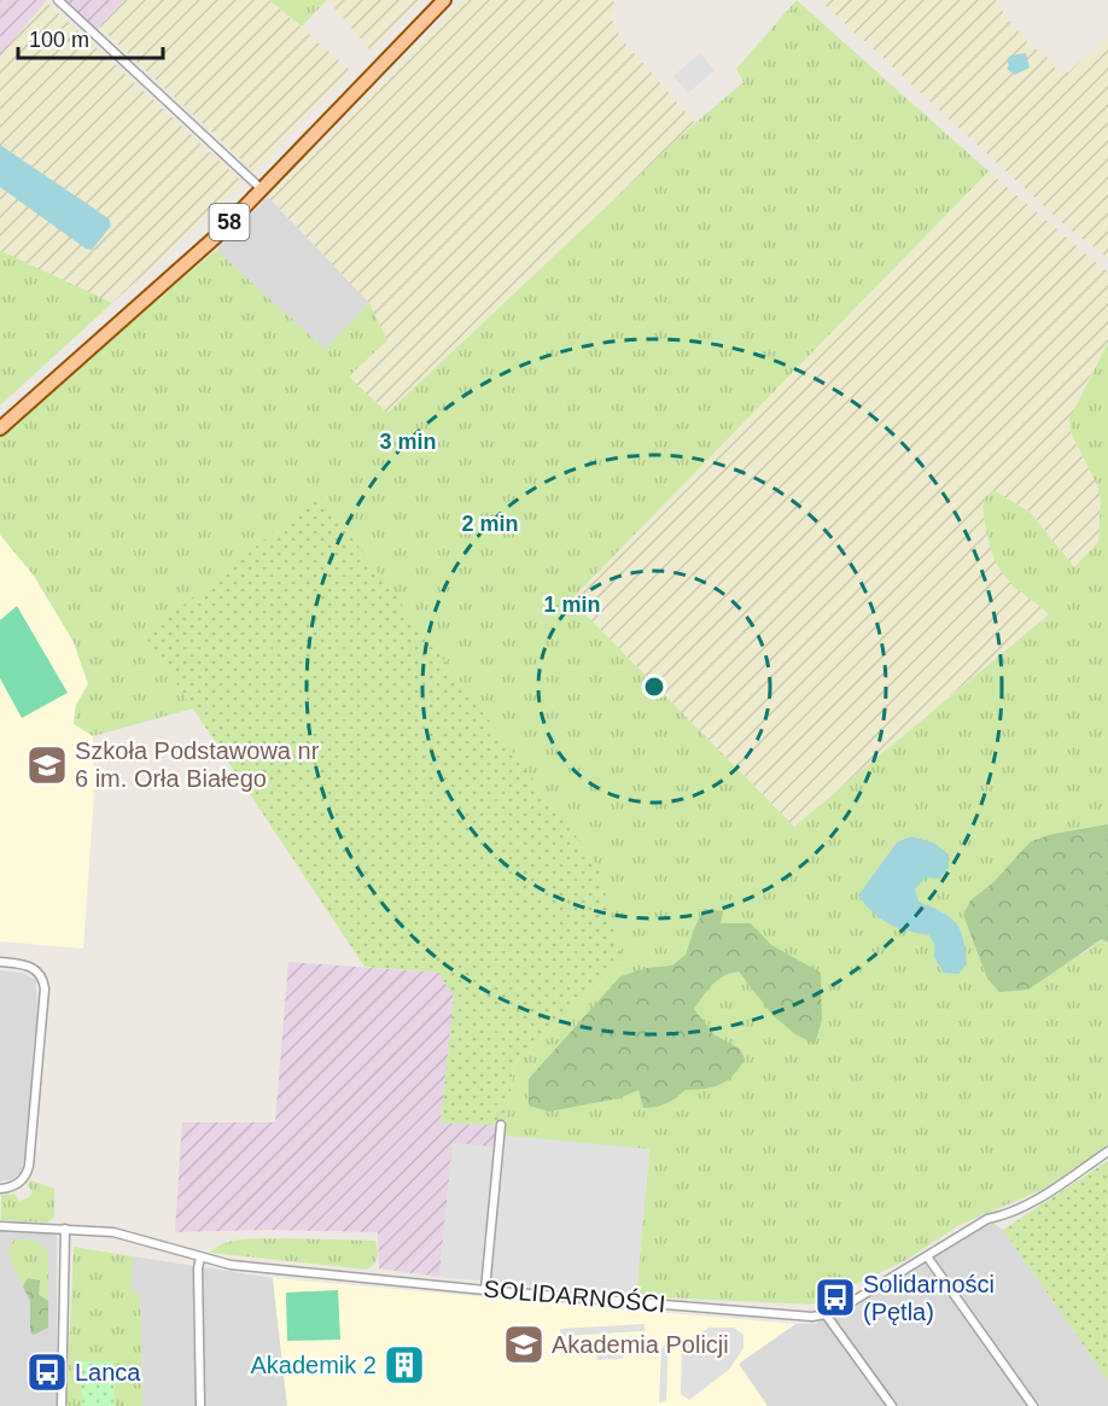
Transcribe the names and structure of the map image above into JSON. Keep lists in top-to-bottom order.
{
  "streets": {
    "main road": ["58"],
    "street": ["SOLIDARNOŚCI"]
  },
  "places": {
    "school or university": ["Szkoła Podstawowa nr 6 im. Orła Białego", "Akademia Policji"],
    "bus stop": ["Solidarności (Pętla)", "Lanca"],
    "building": ["Akademik 2"]
  },
  "scale_bar": "100 m",
  "rings": ["3 min", "2 min", "1 min"]
}
